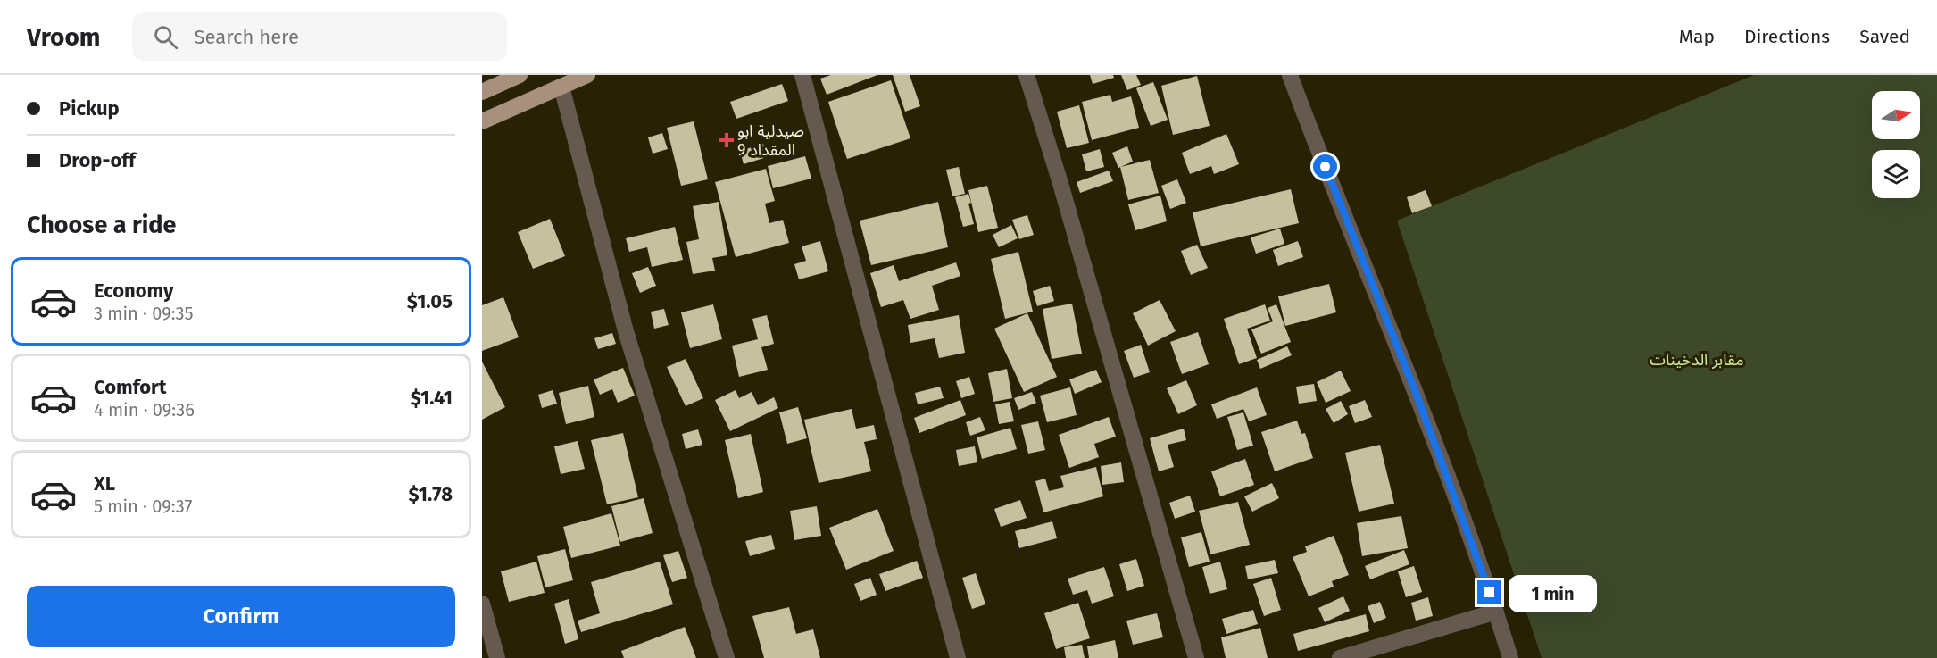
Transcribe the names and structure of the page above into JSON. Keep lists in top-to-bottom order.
{
  "parks": ["مقابر الدخينات"],
  "places": {
    "health": ["صيدلية ابو المقداد 9"]
  },
  "north": "right",
  "page": {
    "header": "Vroom",
    "search": "Search here",
    "nav": ["Map", "Directions", "Saved"],
    "banner": ["Pickup", "Drop-off"],
    "heading": "Choose a ride",
    "list": [
      {
        "name": "Economy",
        "note": "3 min · 09:35",
        "value": "$1.05"
      },
      {
        "name": "Comfort",
        "note": "4 min · 09:36",
        "value": "$1.41"
      },
      {
        "name": "XL",
        "note": "5 min · 09:37",
        "value": "$1.78"
      }
    ],
    "buttons": "Confirm",
    "bubble": "1 min"
  }
}
